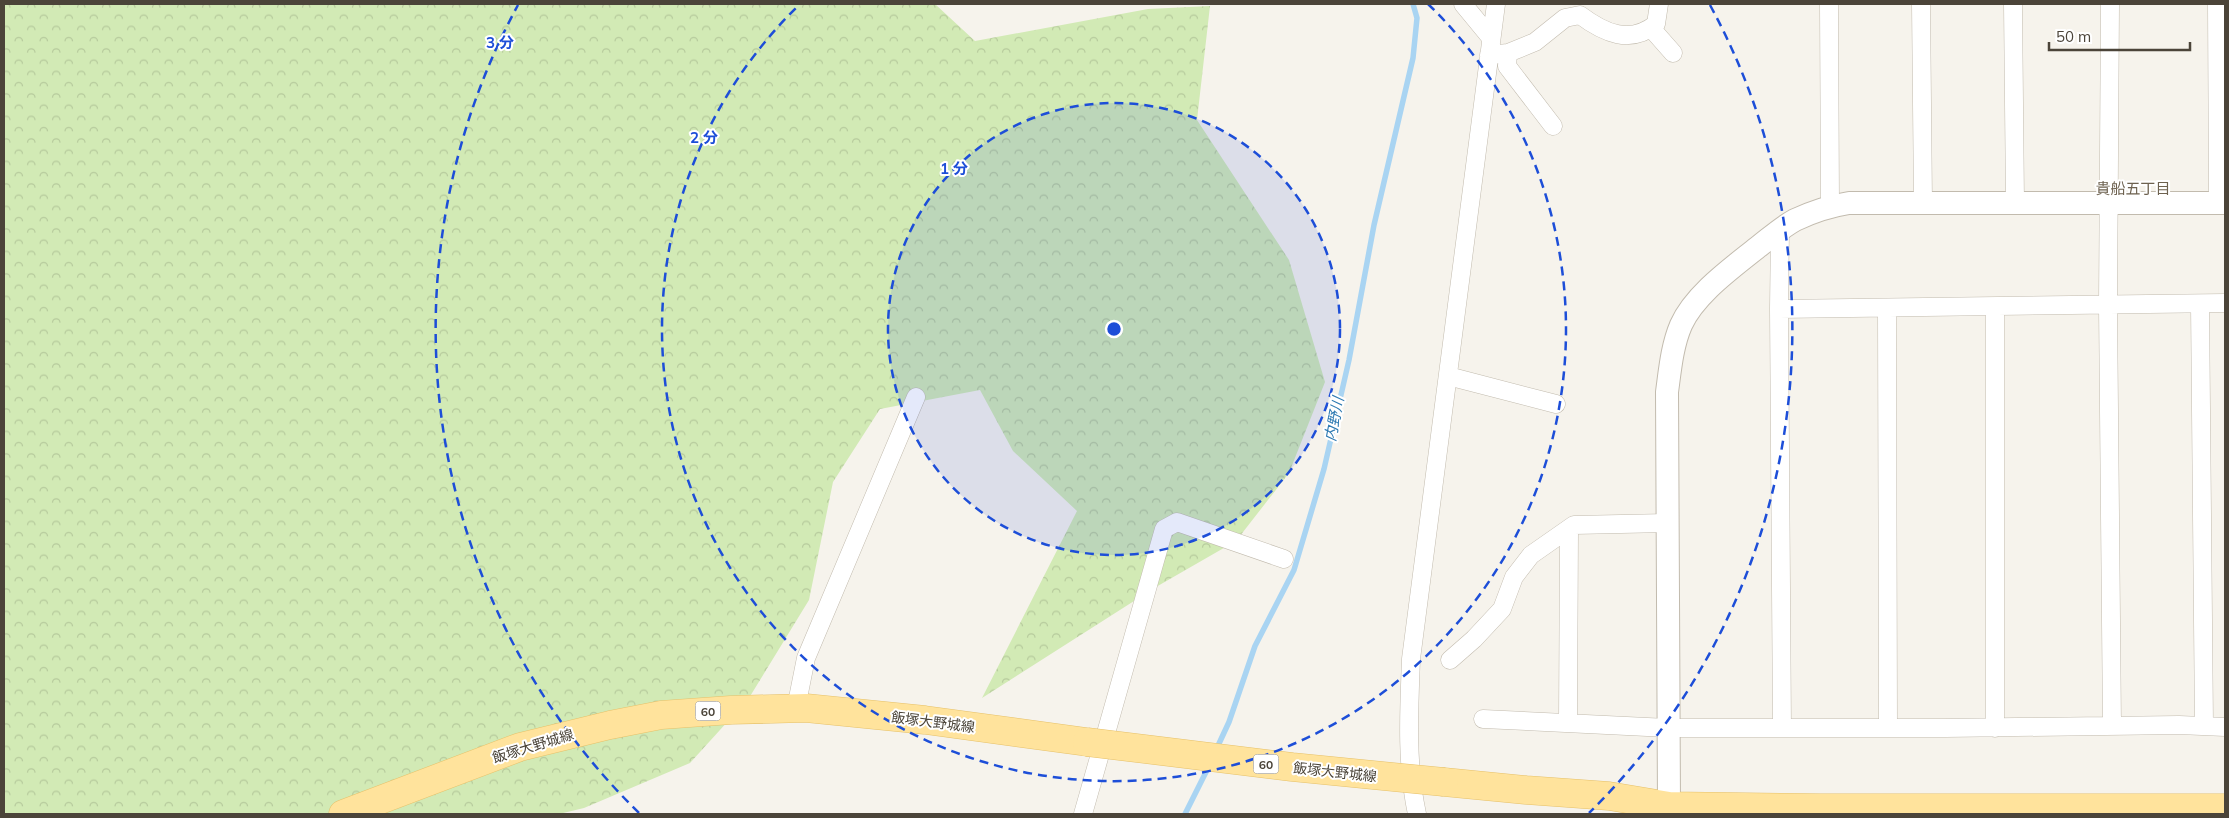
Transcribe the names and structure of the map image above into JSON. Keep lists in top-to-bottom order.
{
  "streets": {
    "main road": ["60", "飯塚大野城線"]
  },
  "districts": ["貴船五丁目"],
  "water": ["内野川"],
  "scale_bar": "50 m",
  "rings": ["3 分", "2 分", "1 分"]
}
